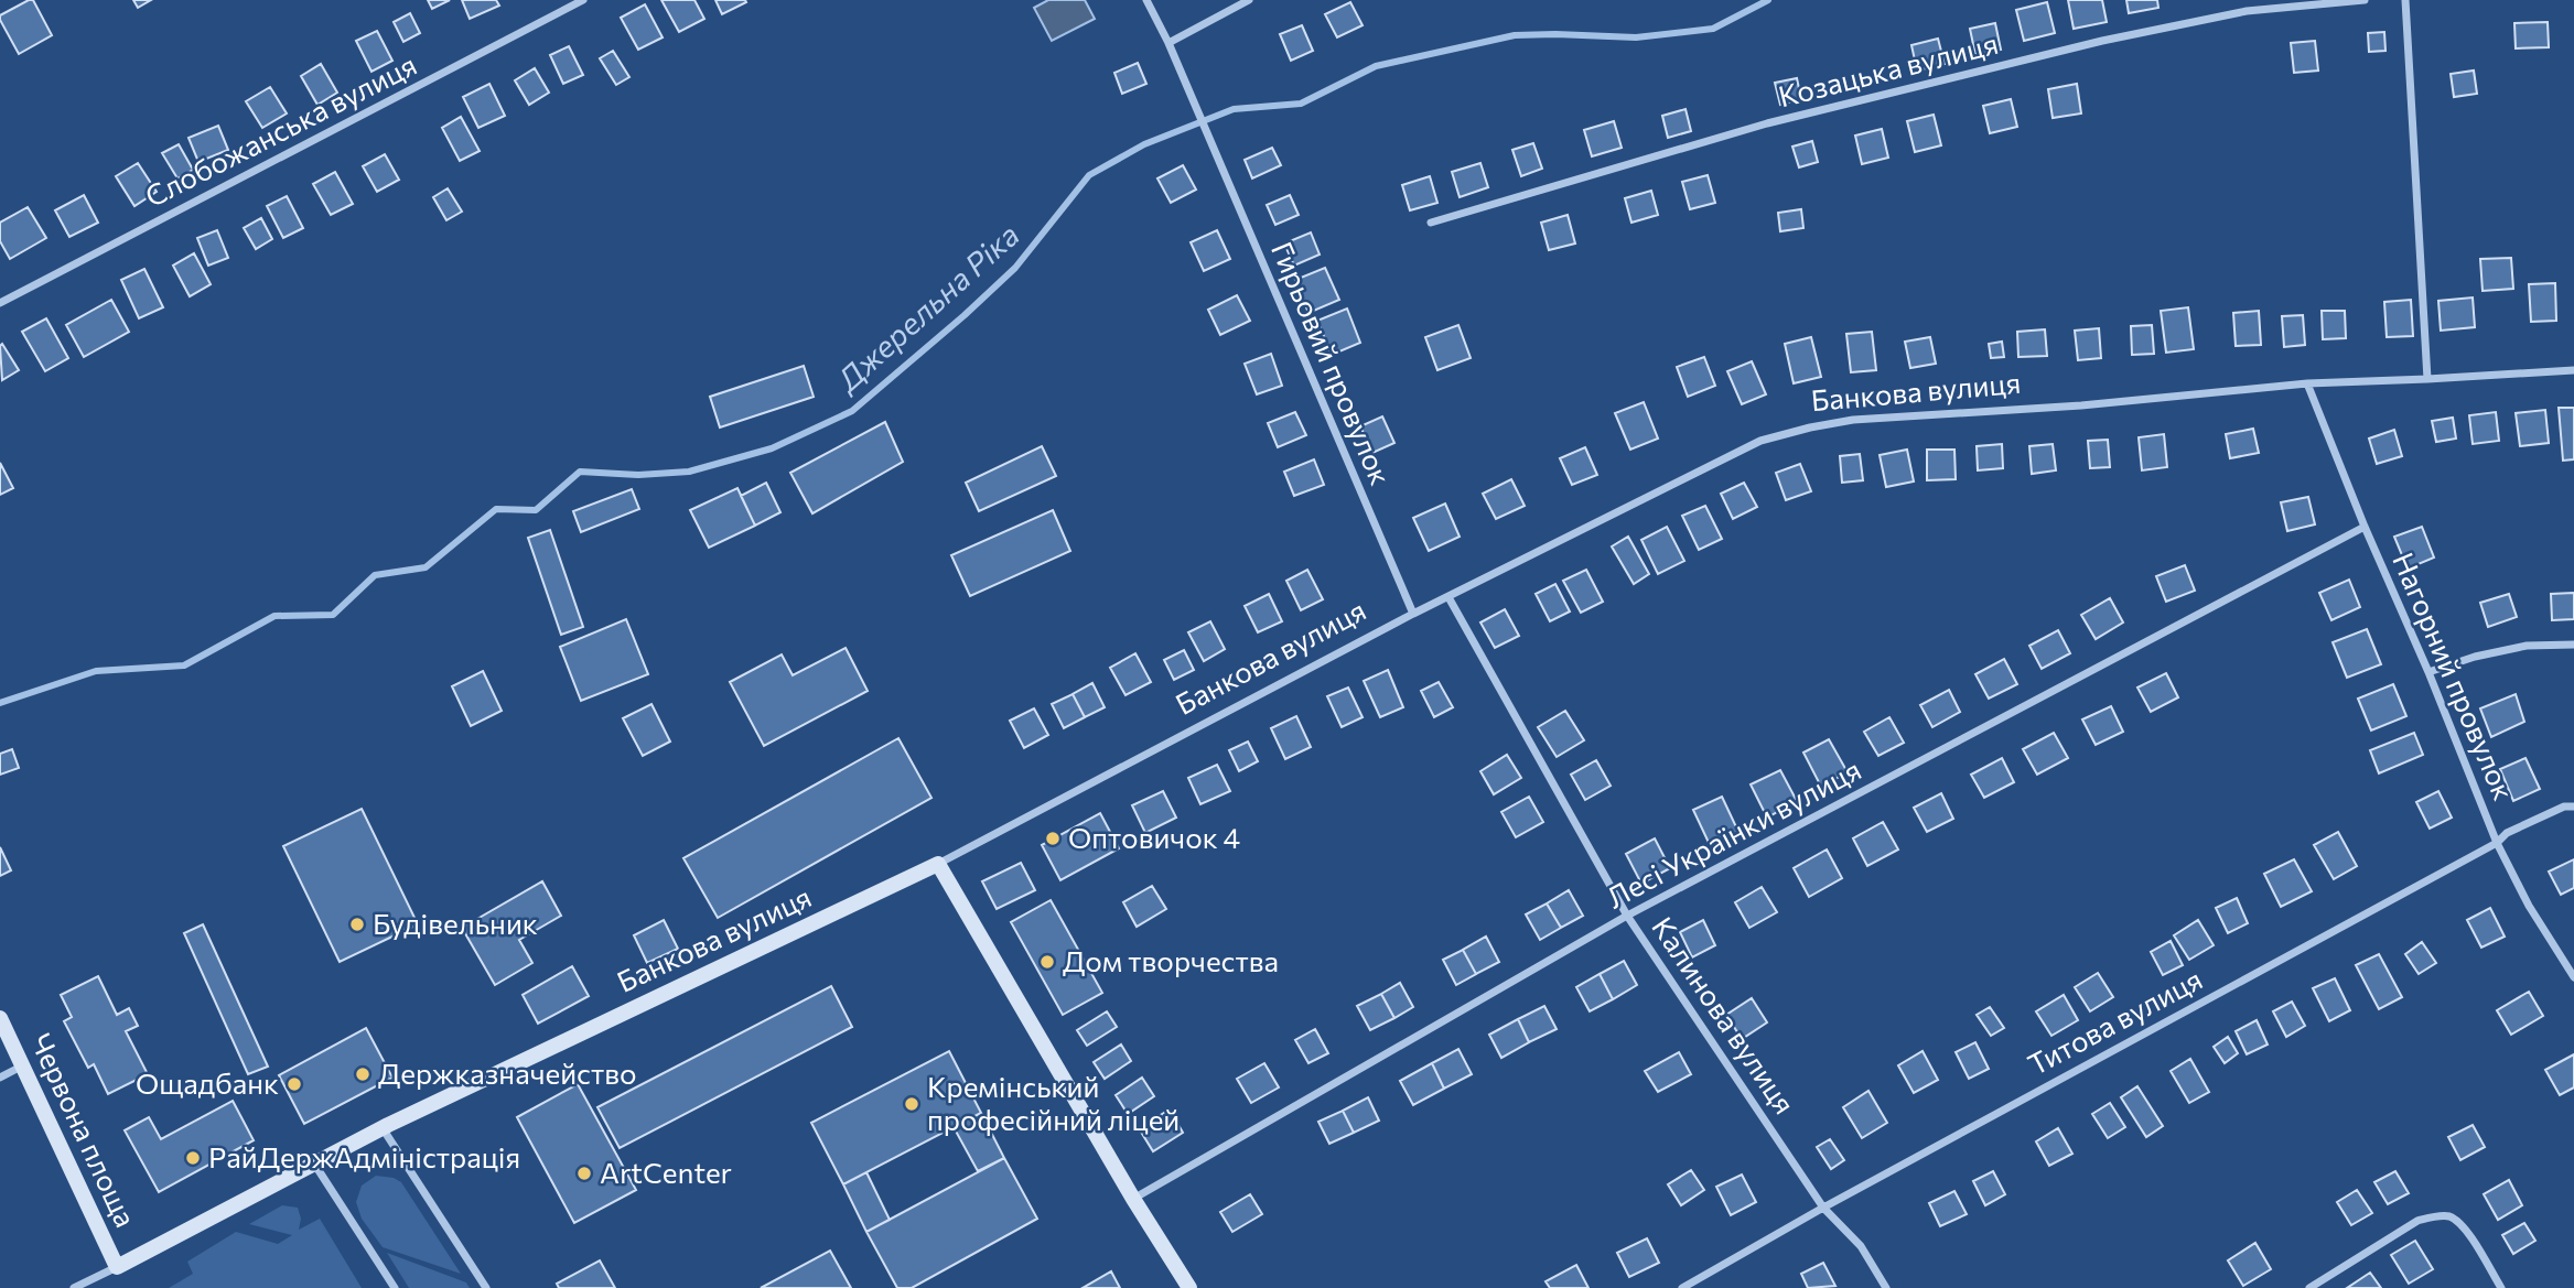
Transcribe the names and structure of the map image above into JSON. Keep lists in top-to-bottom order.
{
  "streets": {
    "street": [
      "Козацька вулиця",
      "Слобожанська вулиця",
      "Гирьовий провулок",
      "Банкова вулиця",
      "Нагорний провулок",
      "Лесі Українки вулиця",
      "Калинова вулиця",
      "Титова вулиця",
      "Червона площа"
    ]
  },
  "crossings": [
    ["Гирьовий провулок", "Банкова вулиця"],
    ["Банкова вулиця", "Нагорний провулок"],
    ["Банкова вулиця", "Калинова вулиця"],
    ["Банкова вулиця", "Червона площа"],
    ["Нагорний провулок", "Лесі Українки вулиця"],
    ["Нагорний провулок", "Титова вулиця"],
    ["Лесі Українки вулиця", "Калинова вулиця"],
    ["Калинова вулиця", "Титова вулиця"]
  ],
  "water": ["Джерельна Ріка"],
  "places": [
    "Оптовичок 4",
    "Будівельник",
    "Дом творчества",
    "Держказначейство",
    "Ощадбанк",
    "Кремінський професійний ліцей",
    "РайДержАдміністрація",
    "ArtCenter"
  ]
}
